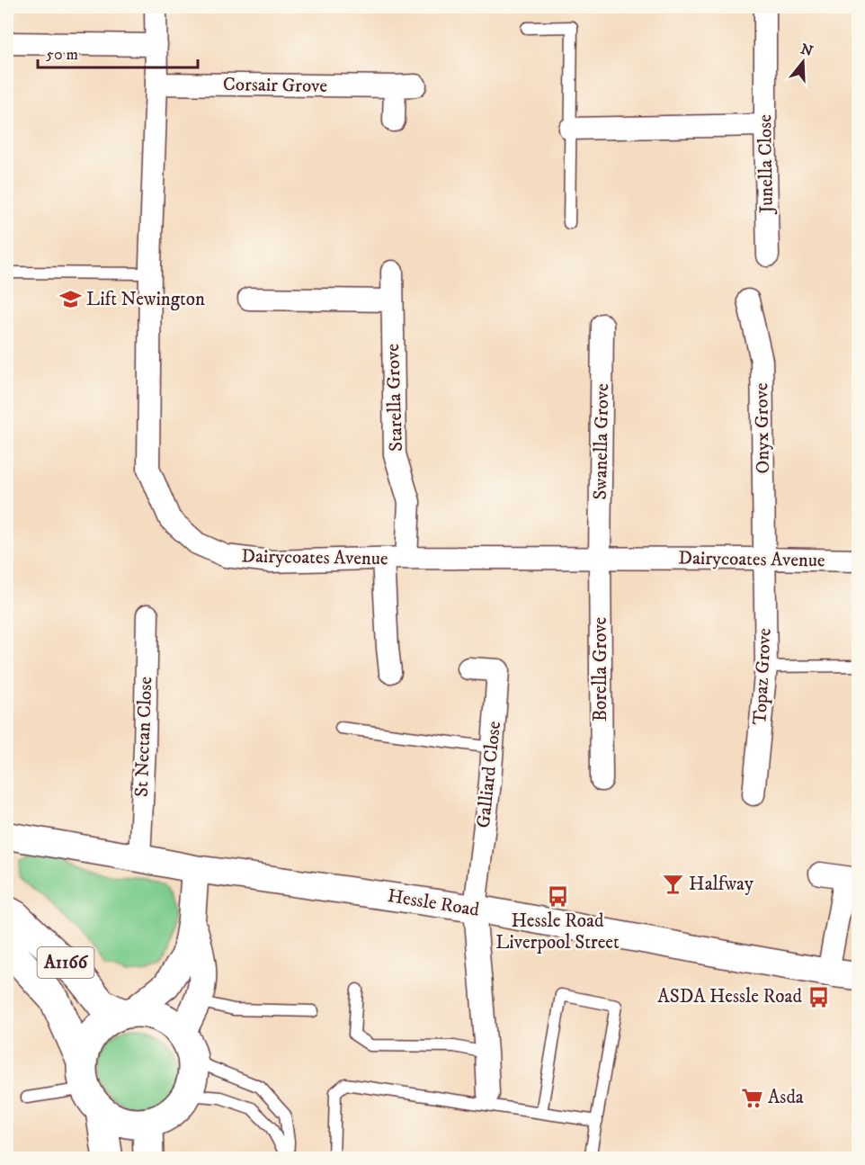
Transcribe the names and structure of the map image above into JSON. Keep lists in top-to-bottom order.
{
  "streets": {
    "main road": ["A1166"],
    "street": [
      "Corsair Grove",
      "Junella Close",
      "Starella Grove",
      "Onyx Grove",
      "Swanella Grove",
      "Dairycoates Avenue",
      "Borella Grove",
      "Topaz Grove",
      "St Nectan Close",
      "Galliard Close",
      "Hessle Road"
    ]
  },
  "crossings": [
    ["Corsair Grove", "Dairycoates Avenue"],
    ["Starella Grove", "Dairycoates Avenue"],
    ["Onyx Grove", "Dairycoates Avenue"],
    ["Onyx Grove", "Topaz Grove"],
    ["Swanella Grove", "Dairycoates Avenue"],
    ["Swanella Grove", "Borella Grove"],
    ["Dairycoates Avenue", "Borella Grove"],
    ["Dairycoates Avenue", "Topaz Grove"],
    ["St Nectan Close", "Hessle Road"],
    ["Galliard Close", "Hessle Road"]
  ],
  "places": {
    "school or university": ["Lift Newington"],
    "bar": ["Halfway"],
    "bus stop": ["Hessle Road Liverpool Street", "ASDA Hessle Road"],
    "supermarket": ["Asda"]
  },
  "scale_bar": "50 m",
  "north": "top"
}
